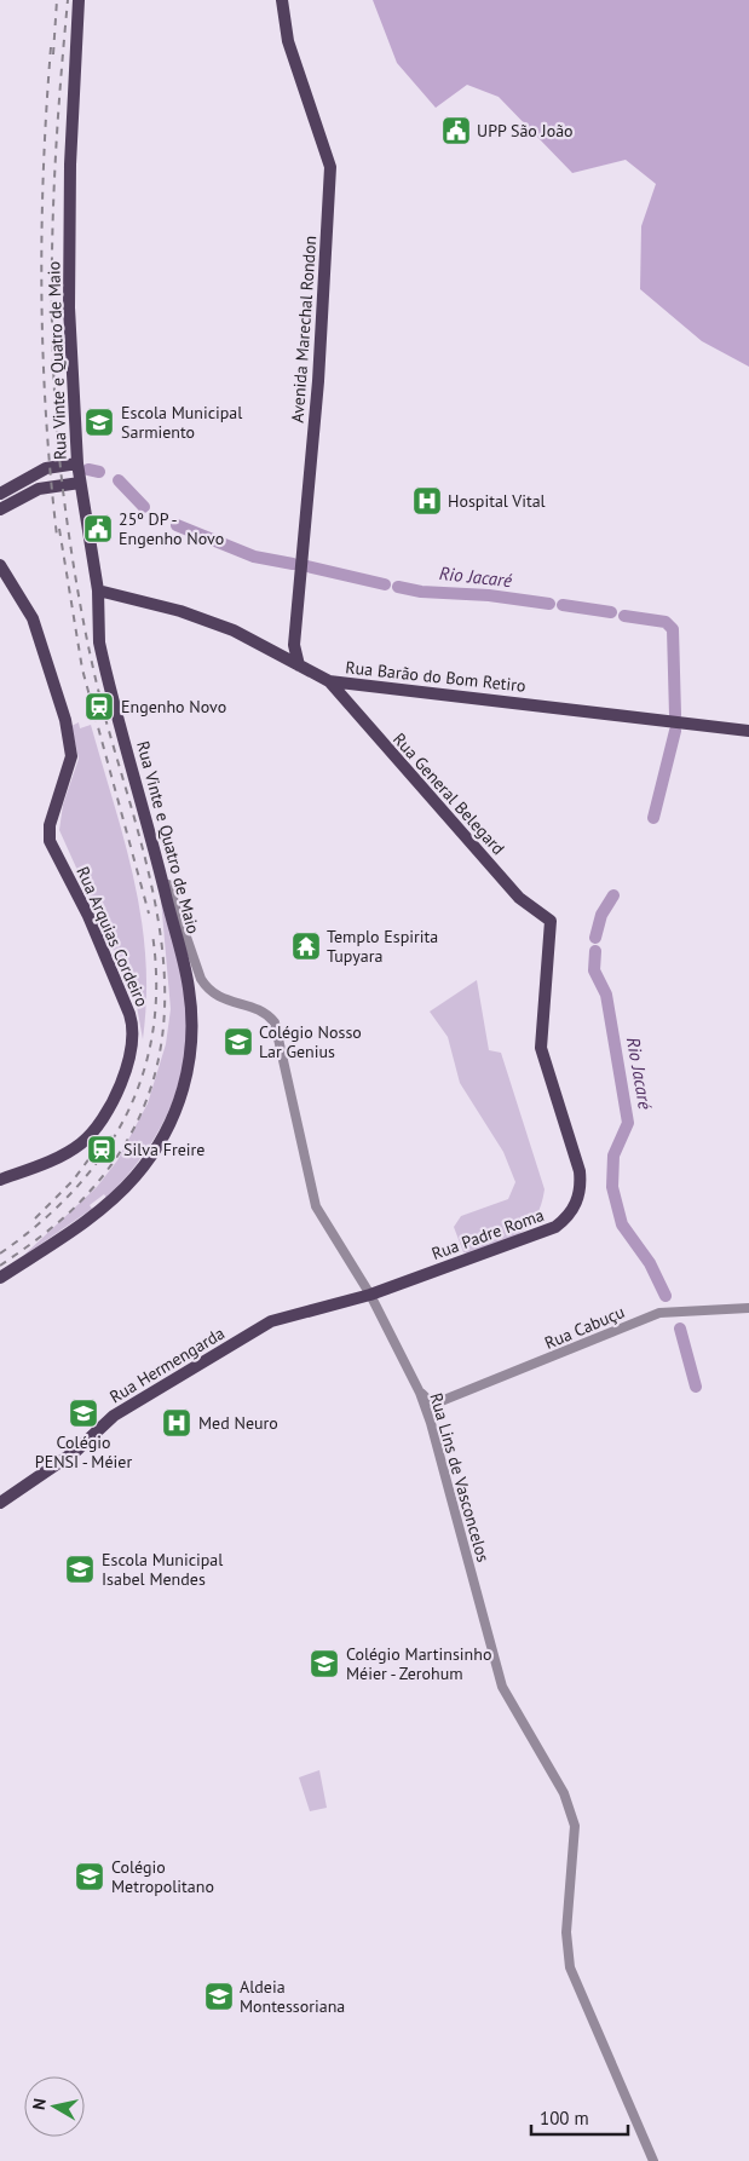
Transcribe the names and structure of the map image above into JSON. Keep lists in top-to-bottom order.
{
  "streets": {
    "main road": [
      "Avenida Marechal Rondon",
      "Rua Vinte e Quatro de Maio",
      "Rua Barão do Bom Retiro",
      "Rua General Belegard",
      "Rua Arquias Cordeiro",
      "Rua Padre Roma",
      "Rua Hermengarda"
    ],
    "street": ["Rua Cabuçu", "Rua Lins de Vasconcelos"]
  },
  "crossings": [
    ["Avenida Marechal Rondon", "Rua Barão do Bom Retiro"],
    ["Rua Vinte e Quatro de Maio", "Rua Barão do Bom Retiro"],
    ["Rua Vinte e Quatro de Maio", "Rua Lins de Vasconcelos"],
    ["Rua Barão do Bom Retiro", "Rua General Belegard"],
    ["Rua General Belegard", "Rua Padre Roma"],
    ["Rua Padre Roma", "Rua Hermengarda"],
    ["Rua Padre Roma", "Rua Lins de Vasconcelos"],
    ["Rua Hermengarda", "Rua Lins de Vasconcelos"]
  ],
  "water": ["Rio Jacaré"],
  "places": {
    "public building": ["UPP São João", "25º DP - Engenho Novo"],
    "school or university": [
      "Escola Municipal Sarmiento",
      "Colégio Nosso Lar Genius",
      "Colégio PENSI - Méier",
      "Escola Municipal Isabel Mendes",
      "Colégio Martinsinho Méier - Zerohum",
      "Colégio Metropolitano",
      "Aldeia Montessoriana"
    ],
    "hospital": ["Hospital Vital", "Med Neuro"],
    "station": ["Engenho Novo", "Silva Freire"],
    "temple": ["Templo Espirita Tupyara"]
  },
  "scale_bar": "100 m",
  "north": "left"
}
